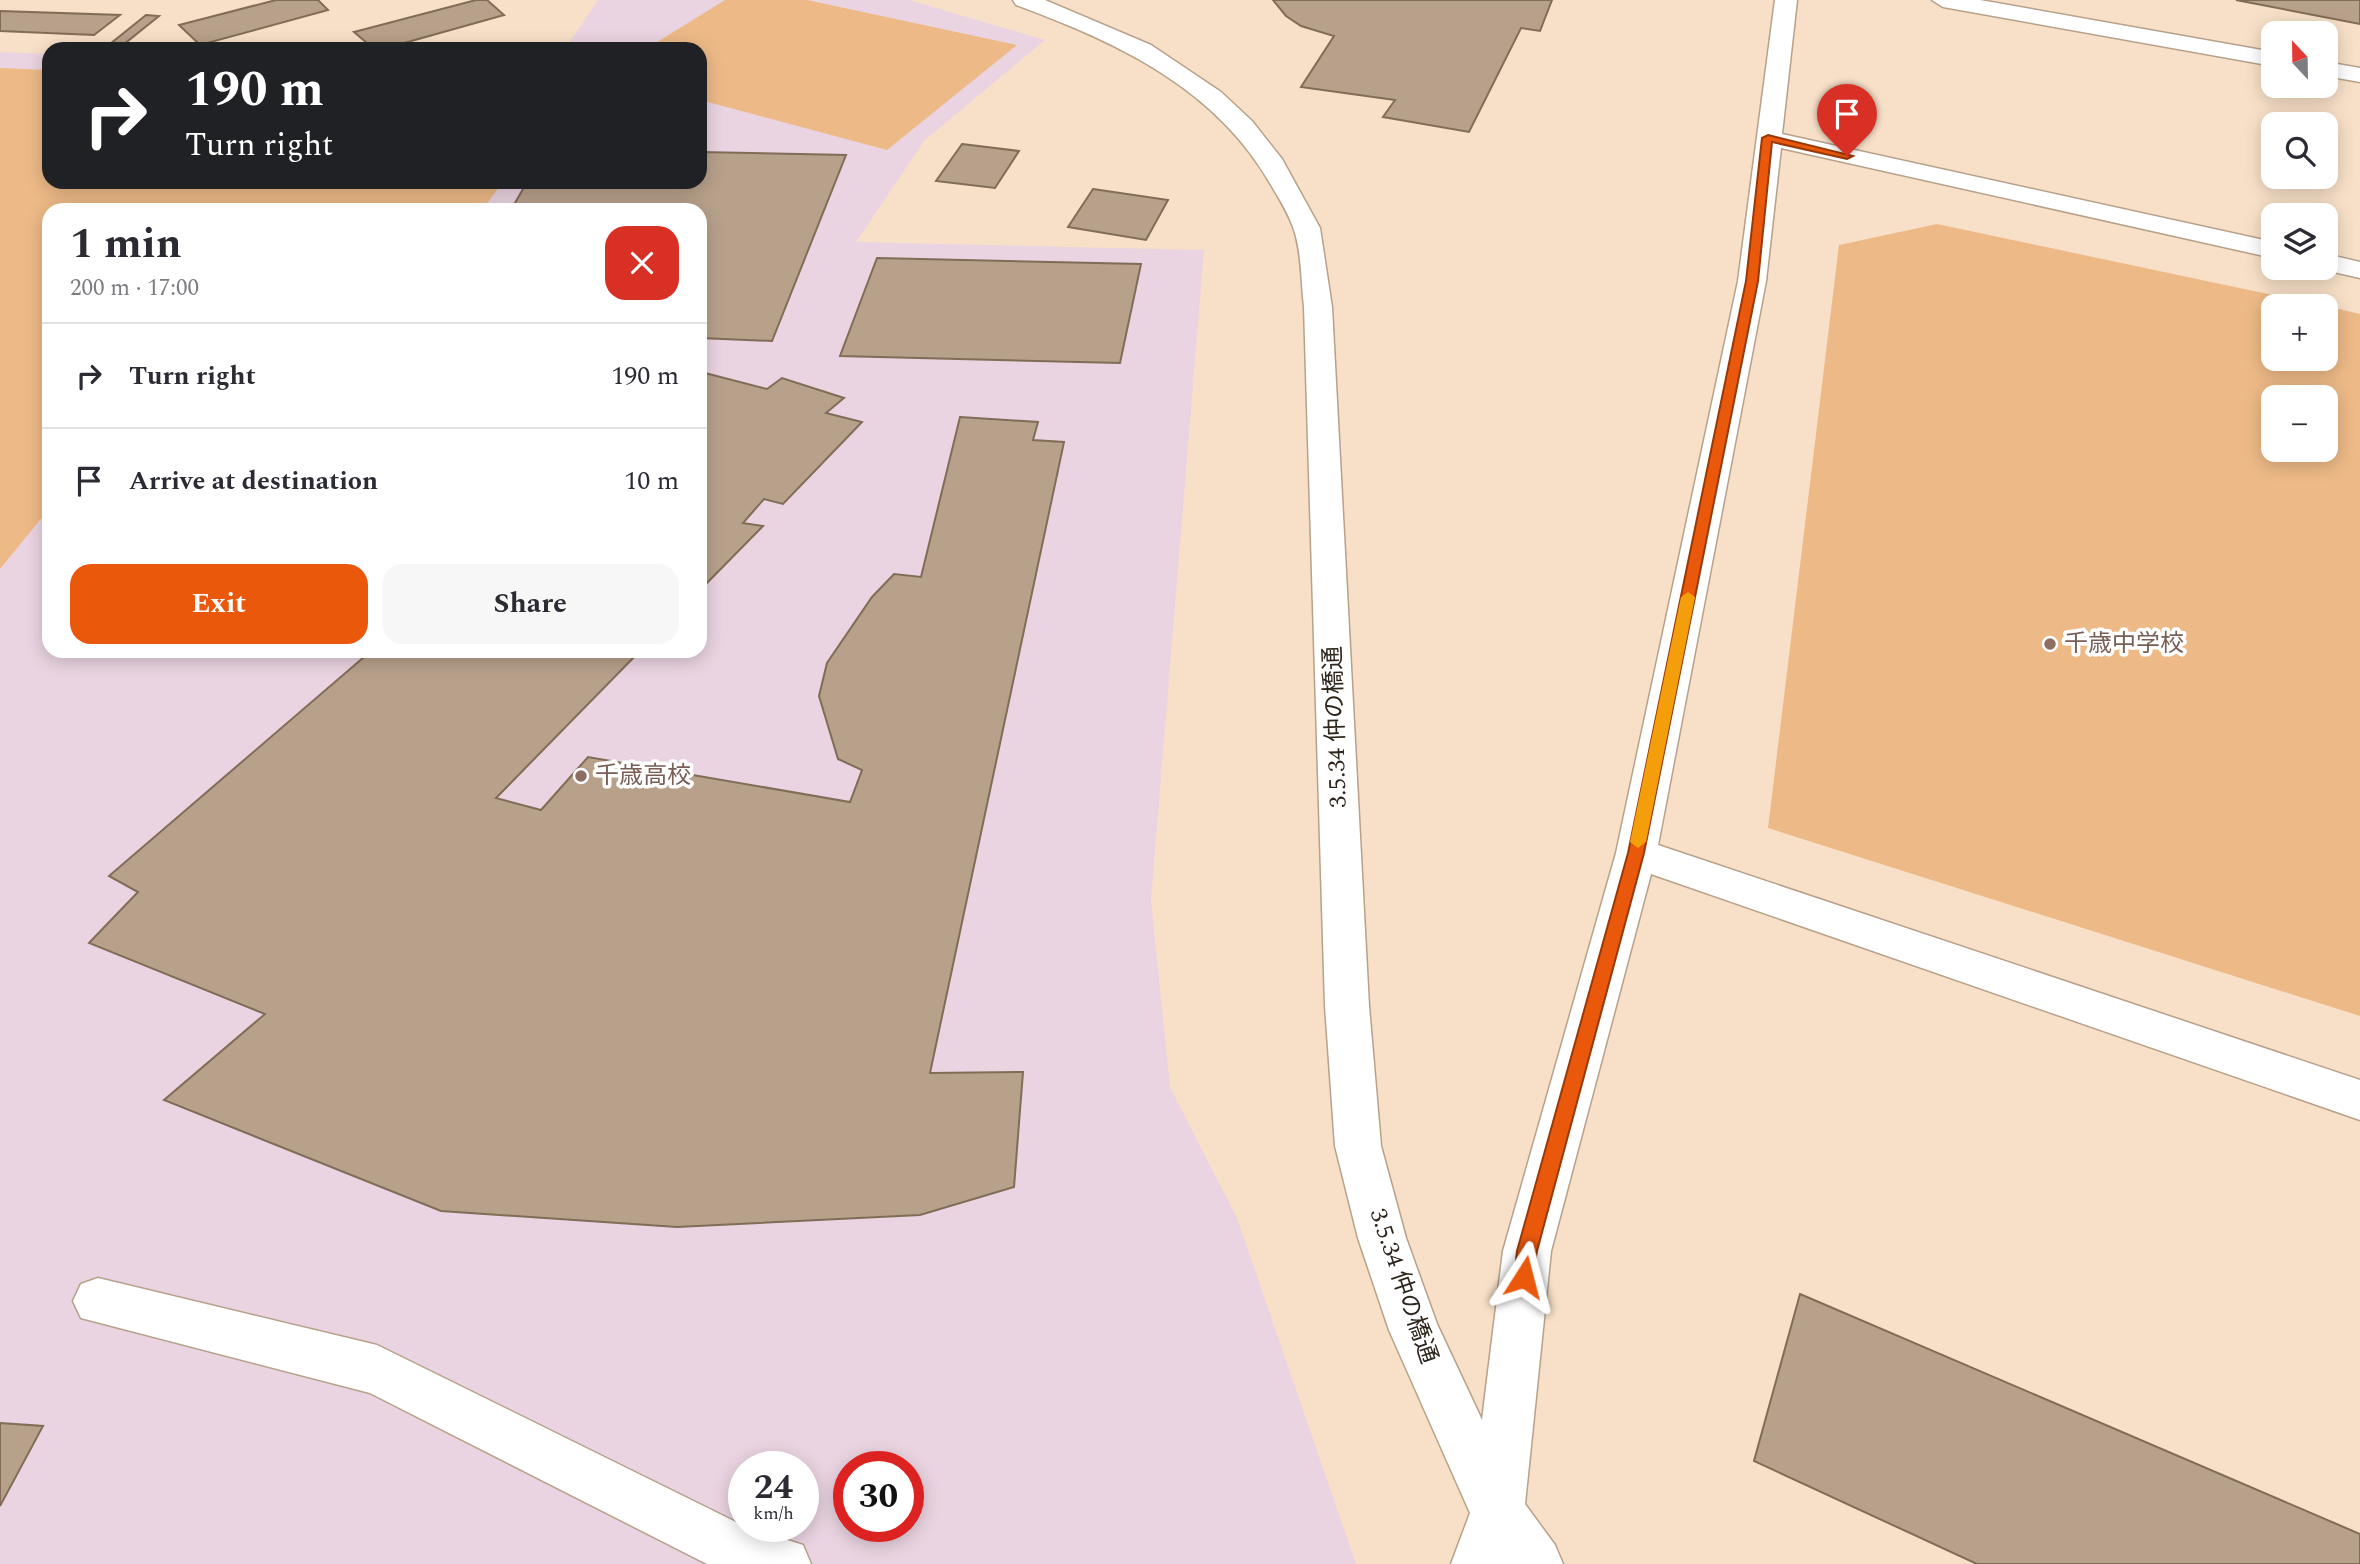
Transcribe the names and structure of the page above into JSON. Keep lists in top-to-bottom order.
{
  "streets": {
    "street": ["3.5.34 仲の橋通"]
  },
  "places": ["千歳中学校", "千歳高校"],
  "north": "top",
  "page": {
    "map_buttons": ["+", "−"],
    "turn": ["190 m", "Turn right"],
    "heading": ["1 min", "200 m · 17:00"],
    "list": [
      {
        "name": "Turn right",
        "value": "190 m"
      },
      {
        "name": "Arrive at destination",
        "value": "10 m"
      }
    ],
    "buttons": ["Exit", "Share"],
    "speed": "24 km/h",
    "limit": "30"
  }
}
